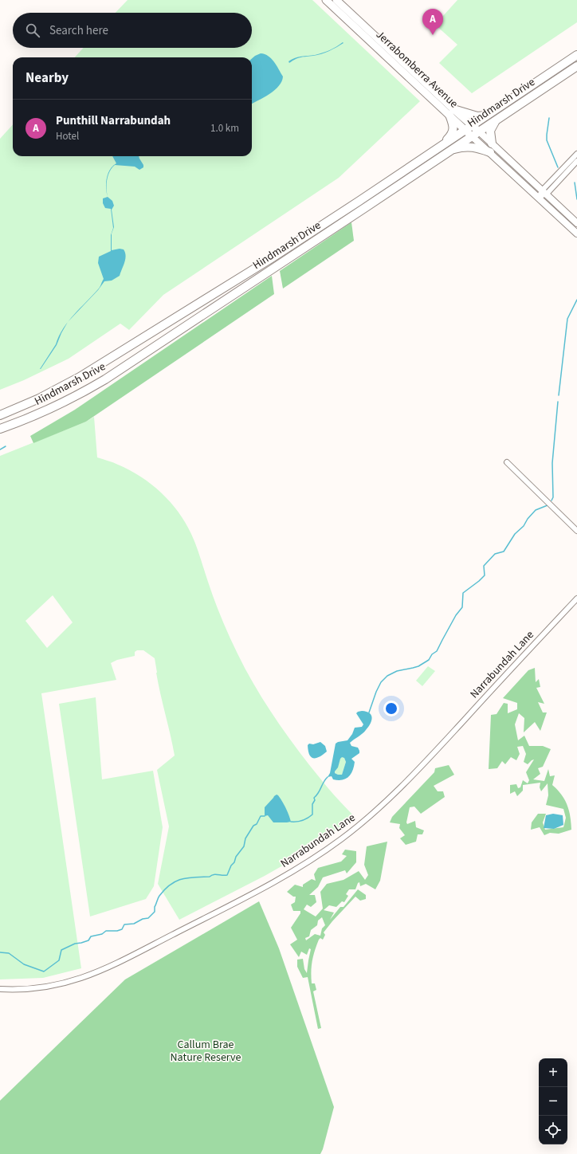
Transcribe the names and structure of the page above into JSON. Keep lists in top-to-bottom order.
{
  "streets": {
    "main road": ["Jerrabomberra Avenue", "Hindmarsh Drive"],
    "street": ["Narrabundah Lane"]
  },
  "crossings": [
    ["Jerrabomberra Avenue", "Hindmarsh Drive"]
  ],
  "parks": ["Callum Brae Nature Reserve"],
  "page": {
    "pins": "A",
    "search": "Search here",
    "heading": "Nearby",
    "list": [
      {
        "mark": "A",
        "name": "Punthill Narrabundah",
        "note": "Hotel",
        "value": "1.0 km"
      }
    ],
    "map_buttons": ["+", "−"]
  }
}
